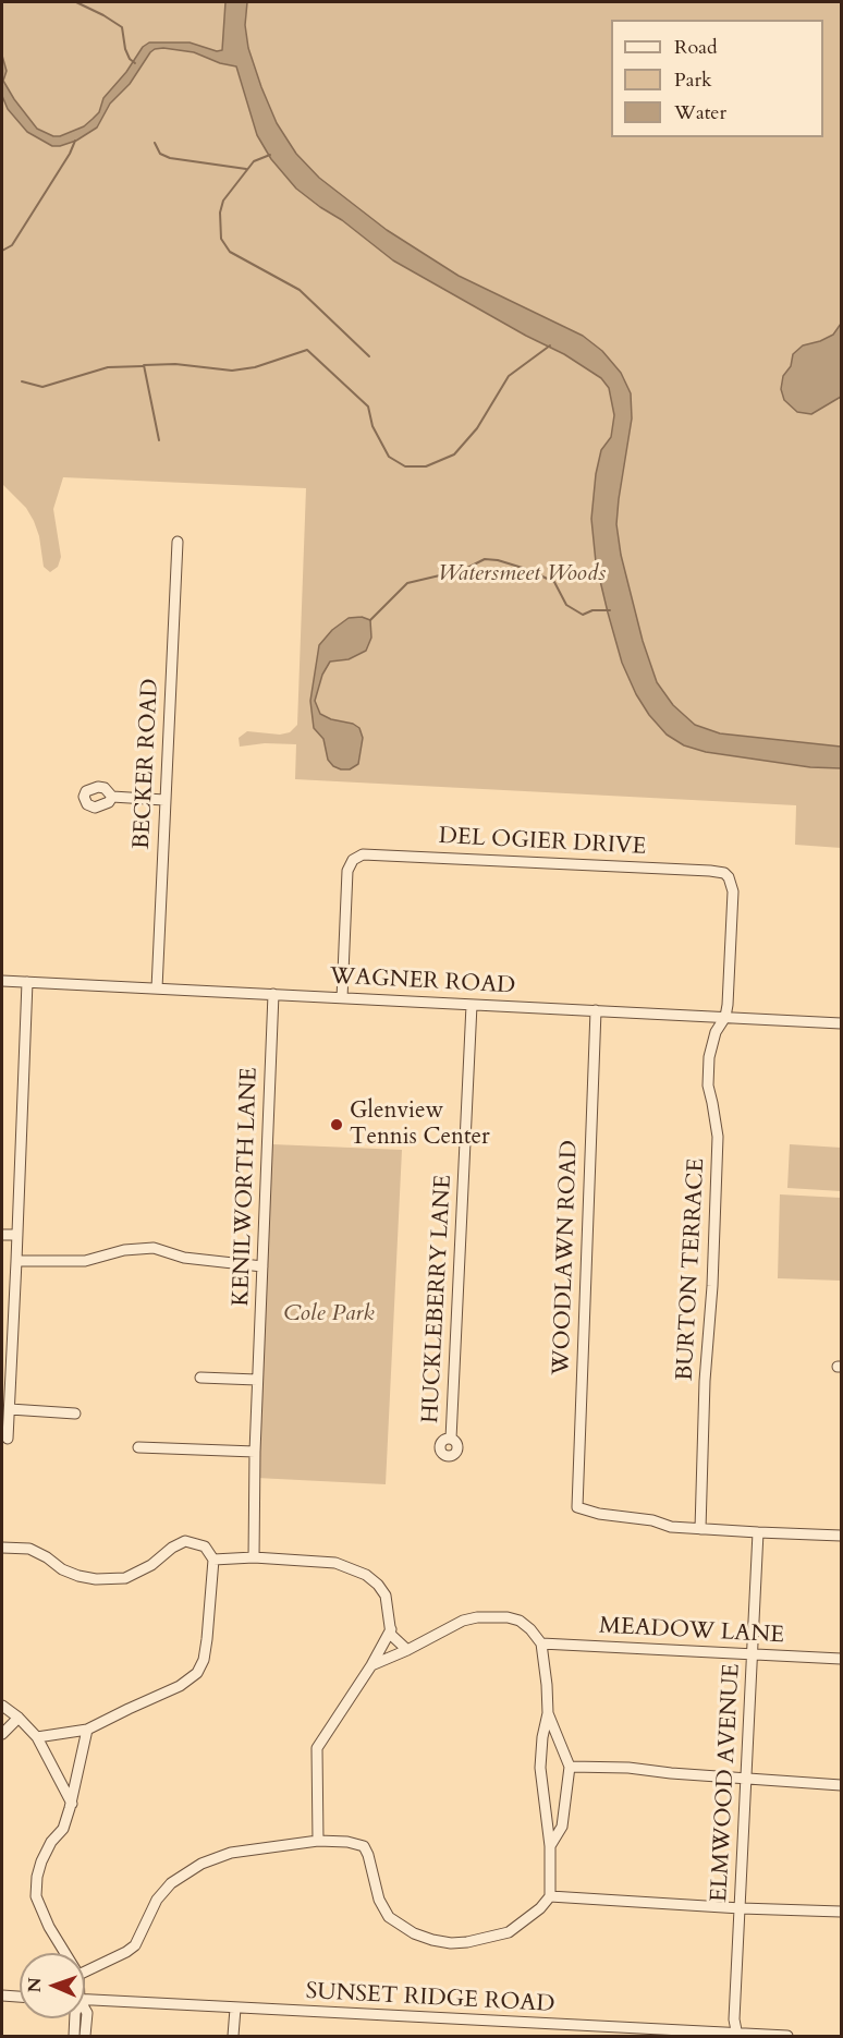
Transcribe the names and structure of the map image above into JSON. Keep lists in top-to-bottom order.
{
  "streets": {
    "street": [
      "BECKER ROAD",
      "DEL OGIER DRIVE",
      "WAGNER ROAD",
      "KENILWORTH LANE",
      "WOODLAWN ROAD",
      "BURTON TERRACE",
      "HUCKLEBERRY LANE",
      "MEADOW LANE",
      "ELMWOOD AVENUE",
      "SUNSET RIDGE ROAD"
    ]
  },
  "crossings": [
    ["BECKER ROAD", "WAGNER ROAD"],
    ["DEL OGIER DRIVE", "WAGNER ROAD"],
    ["DEL OGIER DRIVE", "BURTON TERRACE"],
    ["WAGNER ROAD", "KENILWORTH LANE"],
    ["WAGNER ROAD", "WOODLAWN ROAD"],
    ["WAGNER ROAD", "BURTON TERRACE"],
    ["WAGNER ROAD", "HUCKLEBERRY LANE"],
    ["WOODLAWN ROAD", "BURTON TERRACE"],
    ["MEADOW LANE", "ELMWOOD AVENUE"],
    ["ELMWOOD AVENUE", "SUNSET RIDGE ROAD"]
  ],
  "parks": ["Watersmeet Woods", "Cole Park"],
  "places": ["Glenview Tennis Center"],
  "legend": ["Road", "Park", "Water"],
  "north": "left"
}
